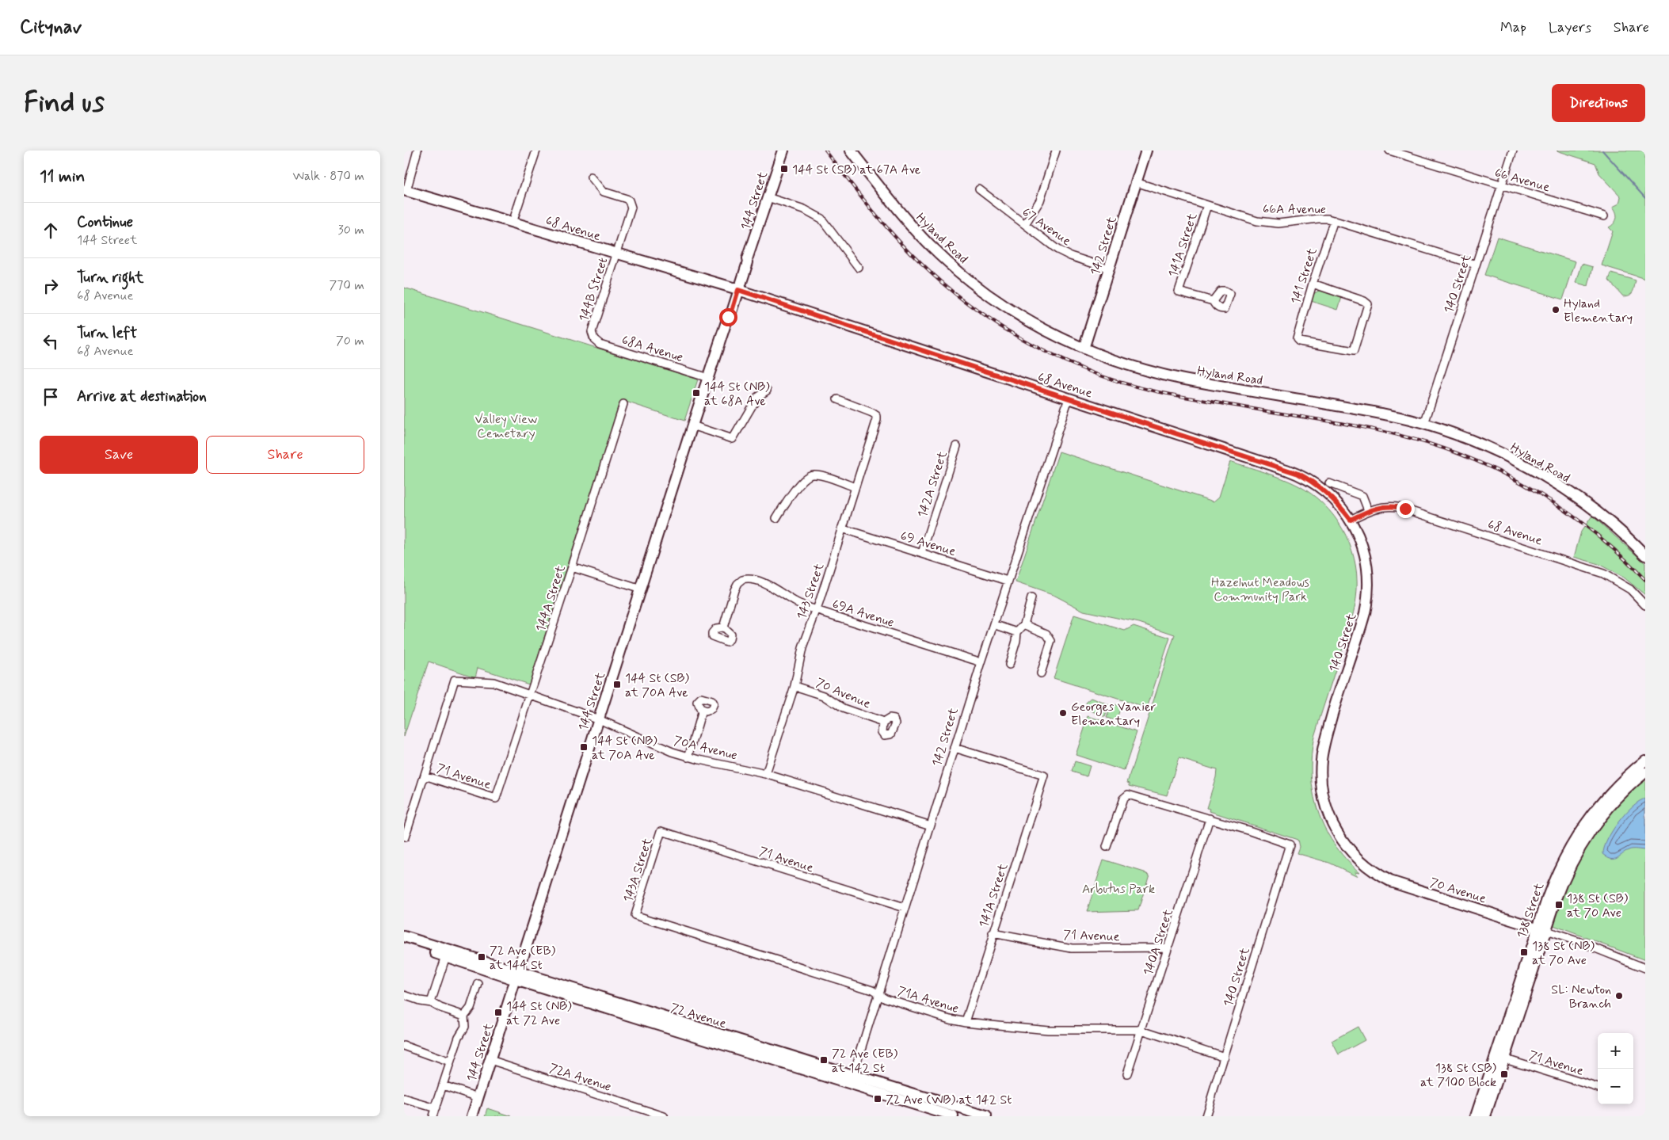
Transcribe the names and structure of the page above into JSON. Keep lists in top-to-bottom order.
{
  "streets": {
    "street": [
      "66 Avenue",
      "144 Street",
      "66A Avenue",
      "67 Avenue",
      "68 Avenue",
      "Hyland Road",
      "141A Street",
      "142 Street",
      "141 Street",
      "140 Street",
      "144B Street",
      "68A Avenue",
      "142A Street",
      "69 Avenue",
      "143 Street",
      "144A Street",
      "69A Avenue",
      "70 Avenue",
      "70A Avenue",
      "71 Avenue",
      "143A Street",
      "138 Street",
      "140A Street",
      "71A Avenue",
      "72 Avenue",
      "72A Avenue"
    ]
  },
  "crossings": [
    ["66 Avenue", "140 Street"],
    ["144 Street", "68 Avenue"],
    ["144 Street", "68A Avenue"],
    ["144 Street", "70A Avenue"],
    ["144 Street", "72 Avenue"],
    ["144 Street", "72A Avenue"],
    ["66A Avenue", "141A Street"],
    ["66A Avenue", "142 Street"],
    ["66A Avenue", "141 Street"],
    ["66A Avenue", "140 Street"],
    ["67 Avenue", "142 Street"],
    ["68 Avenue", "142 Street"],
    ["68 Avenue", "140 Street"],
    ["68 Avenue", "144B Street"],
    ["Hyland Road", "142 Street"],
    ["Hyland Road", "140 Street"],
    ["141A Street", "142 Street"],
    ["141A Street", "71 Avenue"],
    ["141A Street", "71A Avenue"],
    ["142 Street", "69 Avenue"],
    ["142 Street", "69A Avenue"],
    ["142 Street", "70A Avenue"],
    ["142 Street", "71 Avenue"],
    ["142 Street", "71A Avenue"],
    ["142 Street", "72 Avenue"],
    ["140 Street", "70 Avenue"],
    ["140 Street", "140A Street"],
    ["140 Street", "71A Avenue"],
    ["144B Street", "68A Avenue"],
    ["142A Street", "69 Avenue"],
    ["69 Avenue", "143 Street"],
    ["143 Street", "69A Avenue"],
    ["143 Street", "70 Avenue"],
    ["143 Street", "70A Avenue"],
    ["144A Street", "70A Avenue"],
    ["144A Street", "71 Avenue"],
    ["70 Avenue", "138 Street"],
    ["70A Avenue", "71 Avenue"],
    ["71 Avenue", "143A Street"],
    ["71 Avenue", "138 Street"],
    ["71 Avenue", "140A Street"],
    ["143A Street", "71A Avenue"],
    ["140A Street", "71A Avenue"]
  ],
  "parks": ["Valley View Cemetary", "Hazelnut Meadows Community Park", "Arbutus Park"],
  "places": {
    "transit": [
      "144 St (SB) at 67A Ave",
      "144 St (NB) at 68A Ave",
      "144 St (SB) at 70A Ave",
      "144 St (NB) at 70A Ave",
      "138 St (SB) at 70 Ave",
      "138 St (NB) at 70 Ave",
      "72 Ave (EB) at 144 St",
      "144 St (NB) at 72 Ave",
      "72 Ave (EB) at 142 St",
      "138 St (SB) at 7100 Block",
      "72 Ave (WB) at 142 St"
    ],
    "other": ["Hyland Elementary", "Georges Vanier Elementary", "SL: Newton Branch"]
  },
  "page": {
    "header": "Citynav",
    "nav": ["Map", "Layers", "Share"],
    "buttons": [
      "Directions",
      ["Save", "Share"]
    ],
    "title": "Find us",
    "heading": ["11 min", "Walk · 870 m"],
    "list": [
      ["Continue", "144 Street", "30 m"],
      ["Turn right", "68 Avenue", "770 m"],
      ["Turn left", "68 Avenue", "70 m"],
      "Arrive at destination"
    ],
    "map_buttons": ["+", "−"]
  }
}
